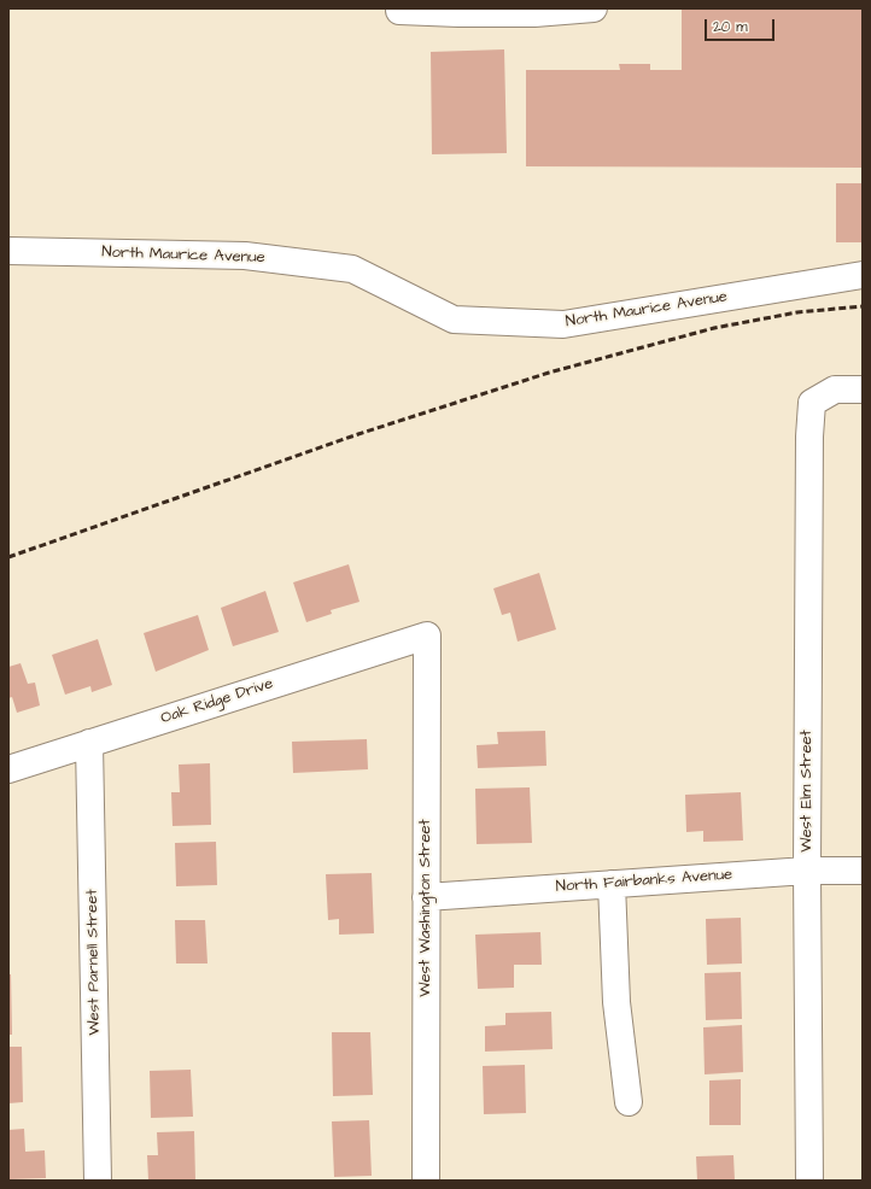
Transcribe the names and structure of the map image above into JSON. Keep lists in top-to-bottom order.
{
  "streets": {
    "street": [
      "North Maurice Avenue",
      "Oak Ridge Drive",
      "West Elm Street",
      "North Fairbanks Avenue",
      "West Washington Street",
      "West Parnell Street"
    ]
  },
  "crossings": [
    ["Oak Ridge Drive", "West Washington Street"],
    ["Oak Ridge Drive", "West Parnell Street"],
    ["West Elm Street", "North Fairbanks Avenue"],
    ["North Fairbanks Avenue", "West Washington Street"]
  ],
  "scale_bar": "20 m"
}
